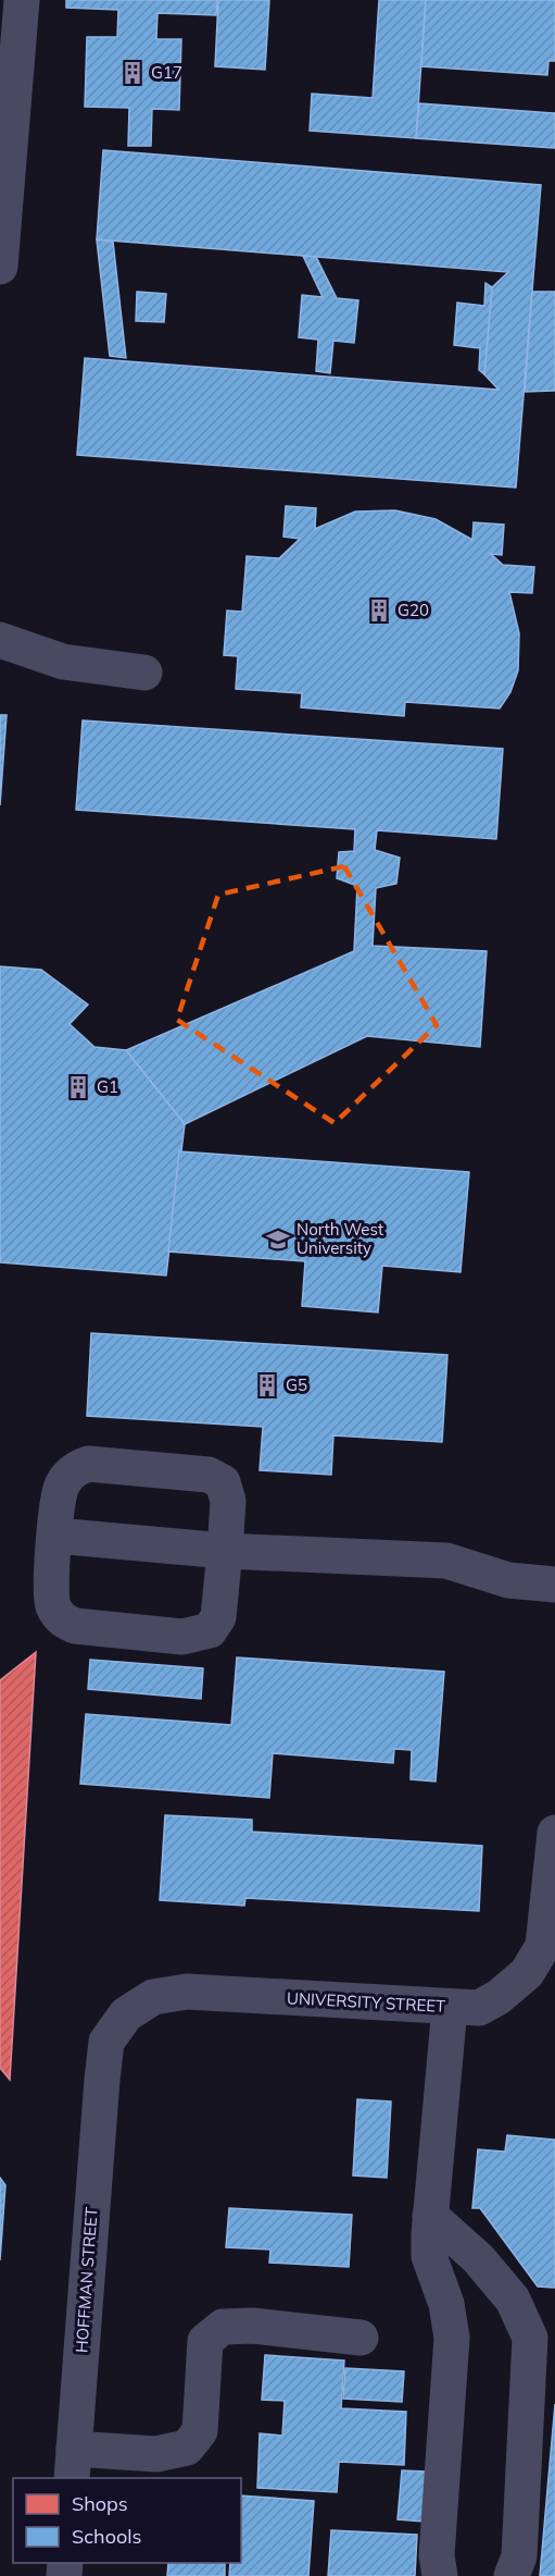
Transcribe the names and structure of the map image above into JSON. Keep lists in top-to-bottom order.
{
  "streets": {
    "street": ["UNIVERSITY STREET", "HOFFMAN STREET"]
  },
  "crossings": [
    ["UNIVERSITY STREET", "HOFFMAN STREET"]
  ],
  "places": {
    "building": [
      "G17",
      "G20",
      "G1",
      "G5"
    ],
    "school or university": ["North West University"]
  },
  "legend": ["Shops", "Schools"]
}
